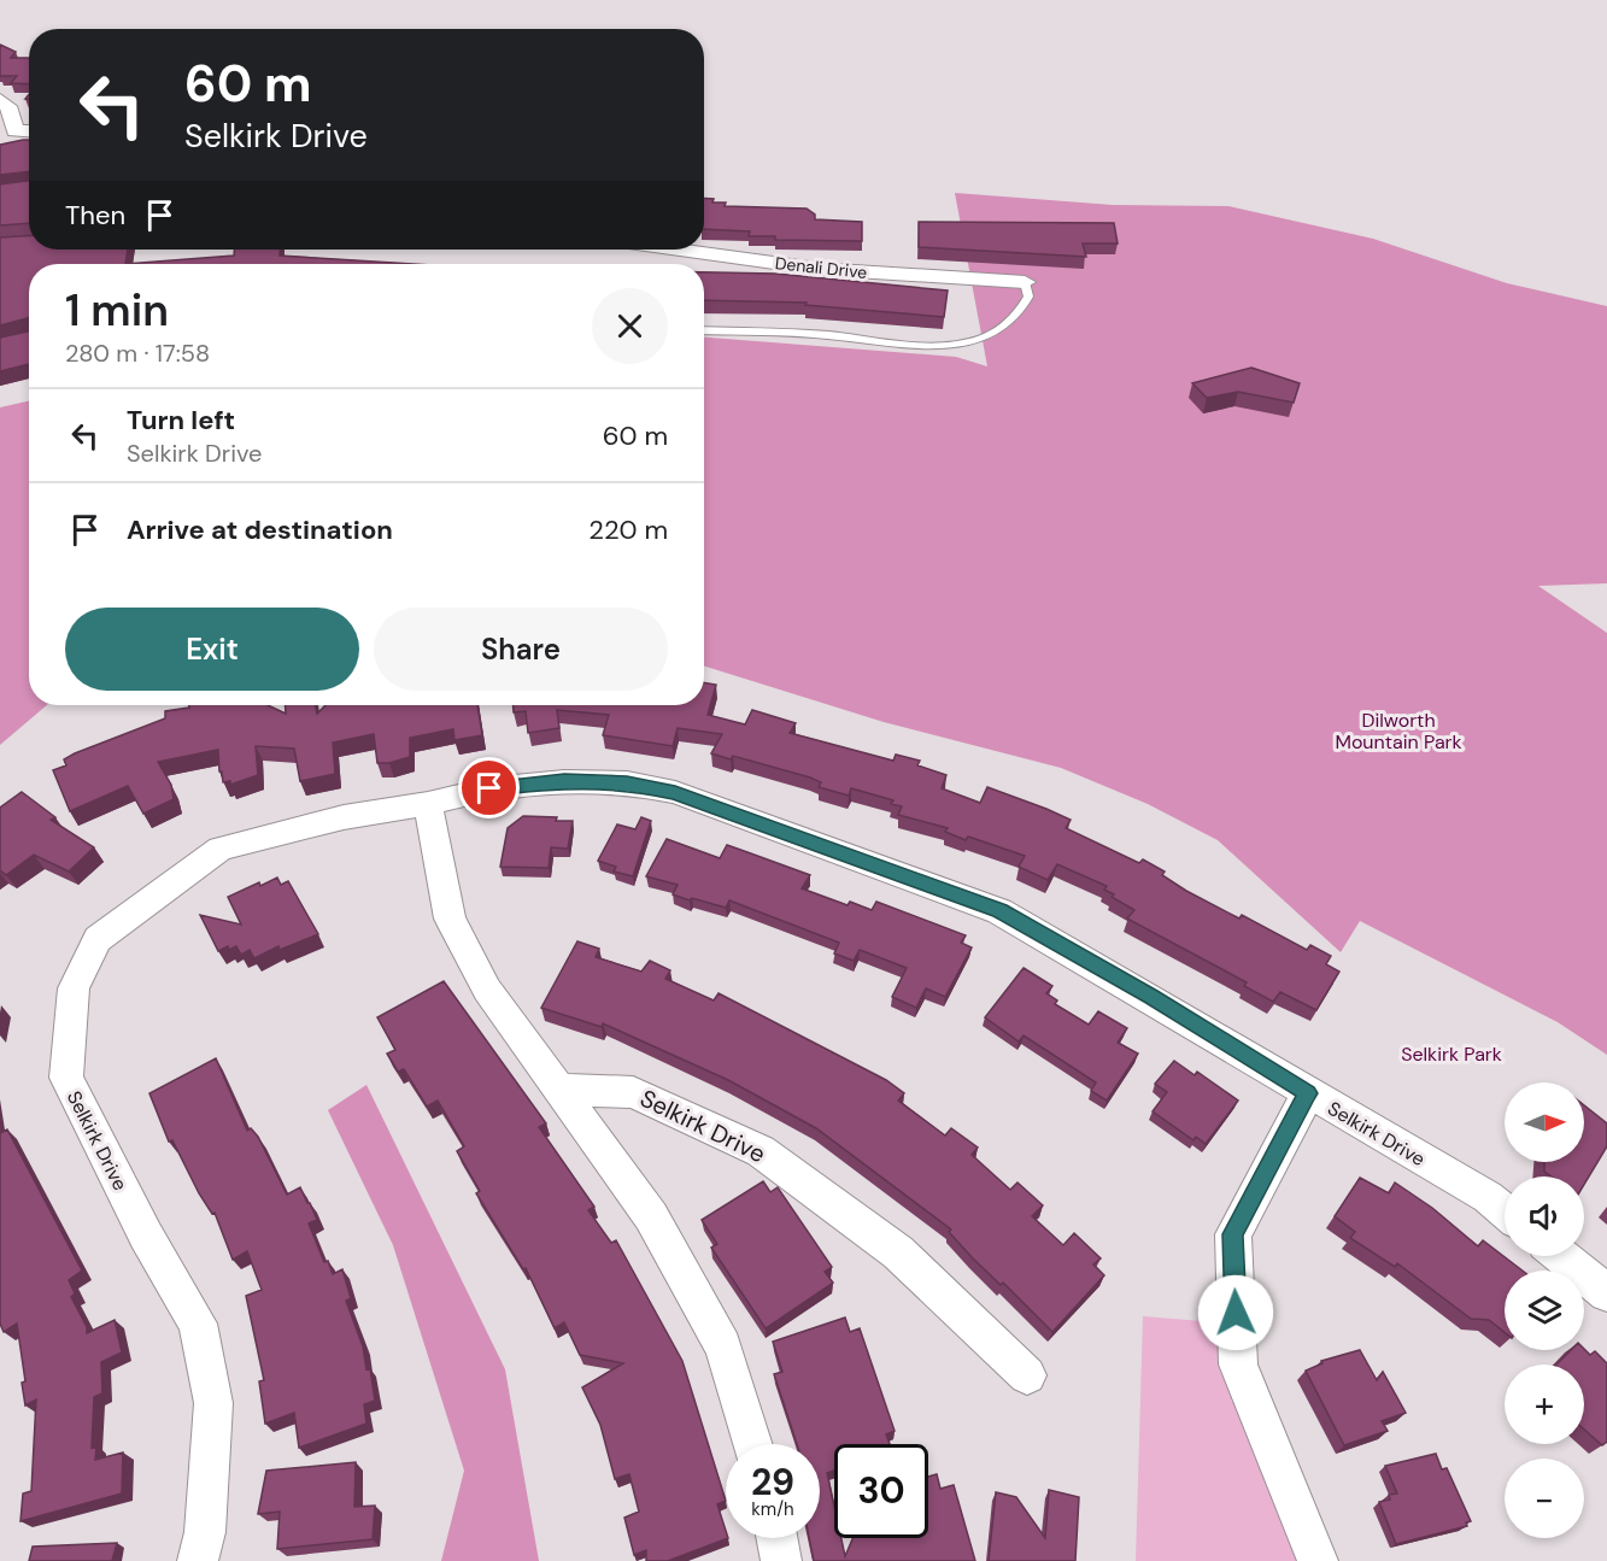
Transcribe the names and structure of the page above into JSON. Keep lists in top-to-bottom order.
{
  "streets": {
    "street": ["Denali Drive", "Selkirk Drive"]
  },
  "parks": ["Dilworth Mountain Park", "Selkirk Park"],
  "north": "right",
  "page": {
    "turn": ["60 m", "Selkirk Drive"],
    "then": "Then",
    "heading": ["1 min", "280 m · 17:58"],
    "list": [
      {
        "name": "Turn left",
        "note": "Selkirk Drive",
        "value": "60 m"
      },
      {
        "name": "Arrive at destination",
        "value": "220 m"
      }
    ],
    "buttons": ["Exit", "Share"],
    "map_buttons": ["+", "−"],
    "speed": "29 km/h",
    "limit": "30"
  }
}
